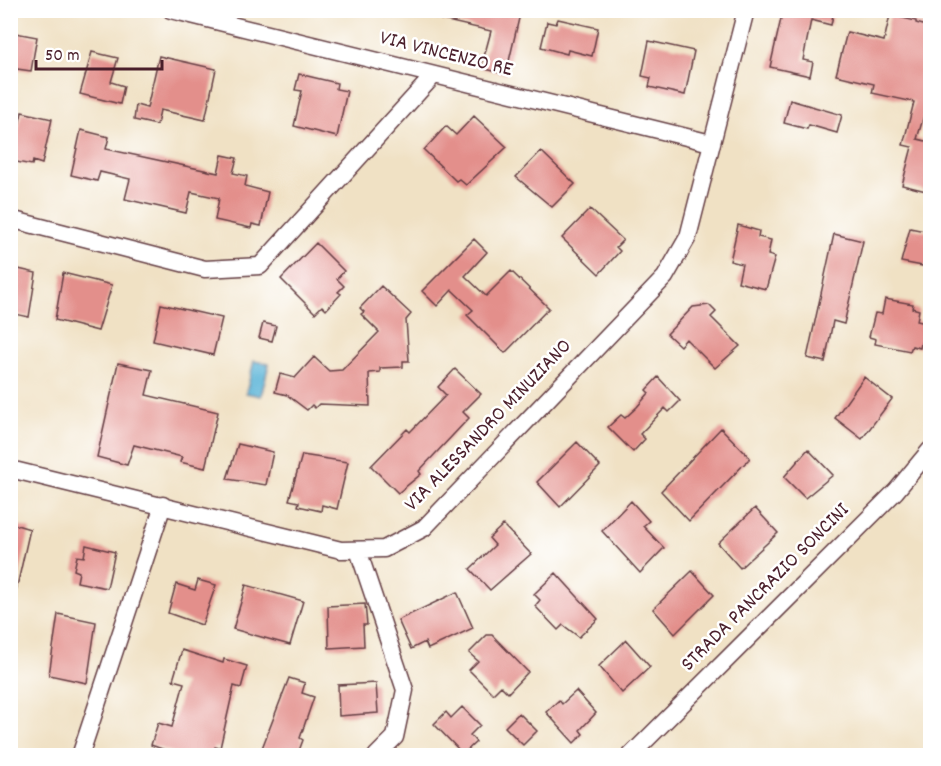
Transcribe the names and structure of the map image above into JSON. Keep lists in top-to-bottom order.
{
  "streets": {
    "street": ["VIA VINCENZO RE", "VIA ALESSANDRO MINUZIANO", "STRADA PANCRAZIO SONCINI"]
  },
  "crossings": [
    ["VIA VINCENZO RE", "VIA ALESSANDRO MINUZIANO"]
  ],
  "scale_bar": "50 m"
}
